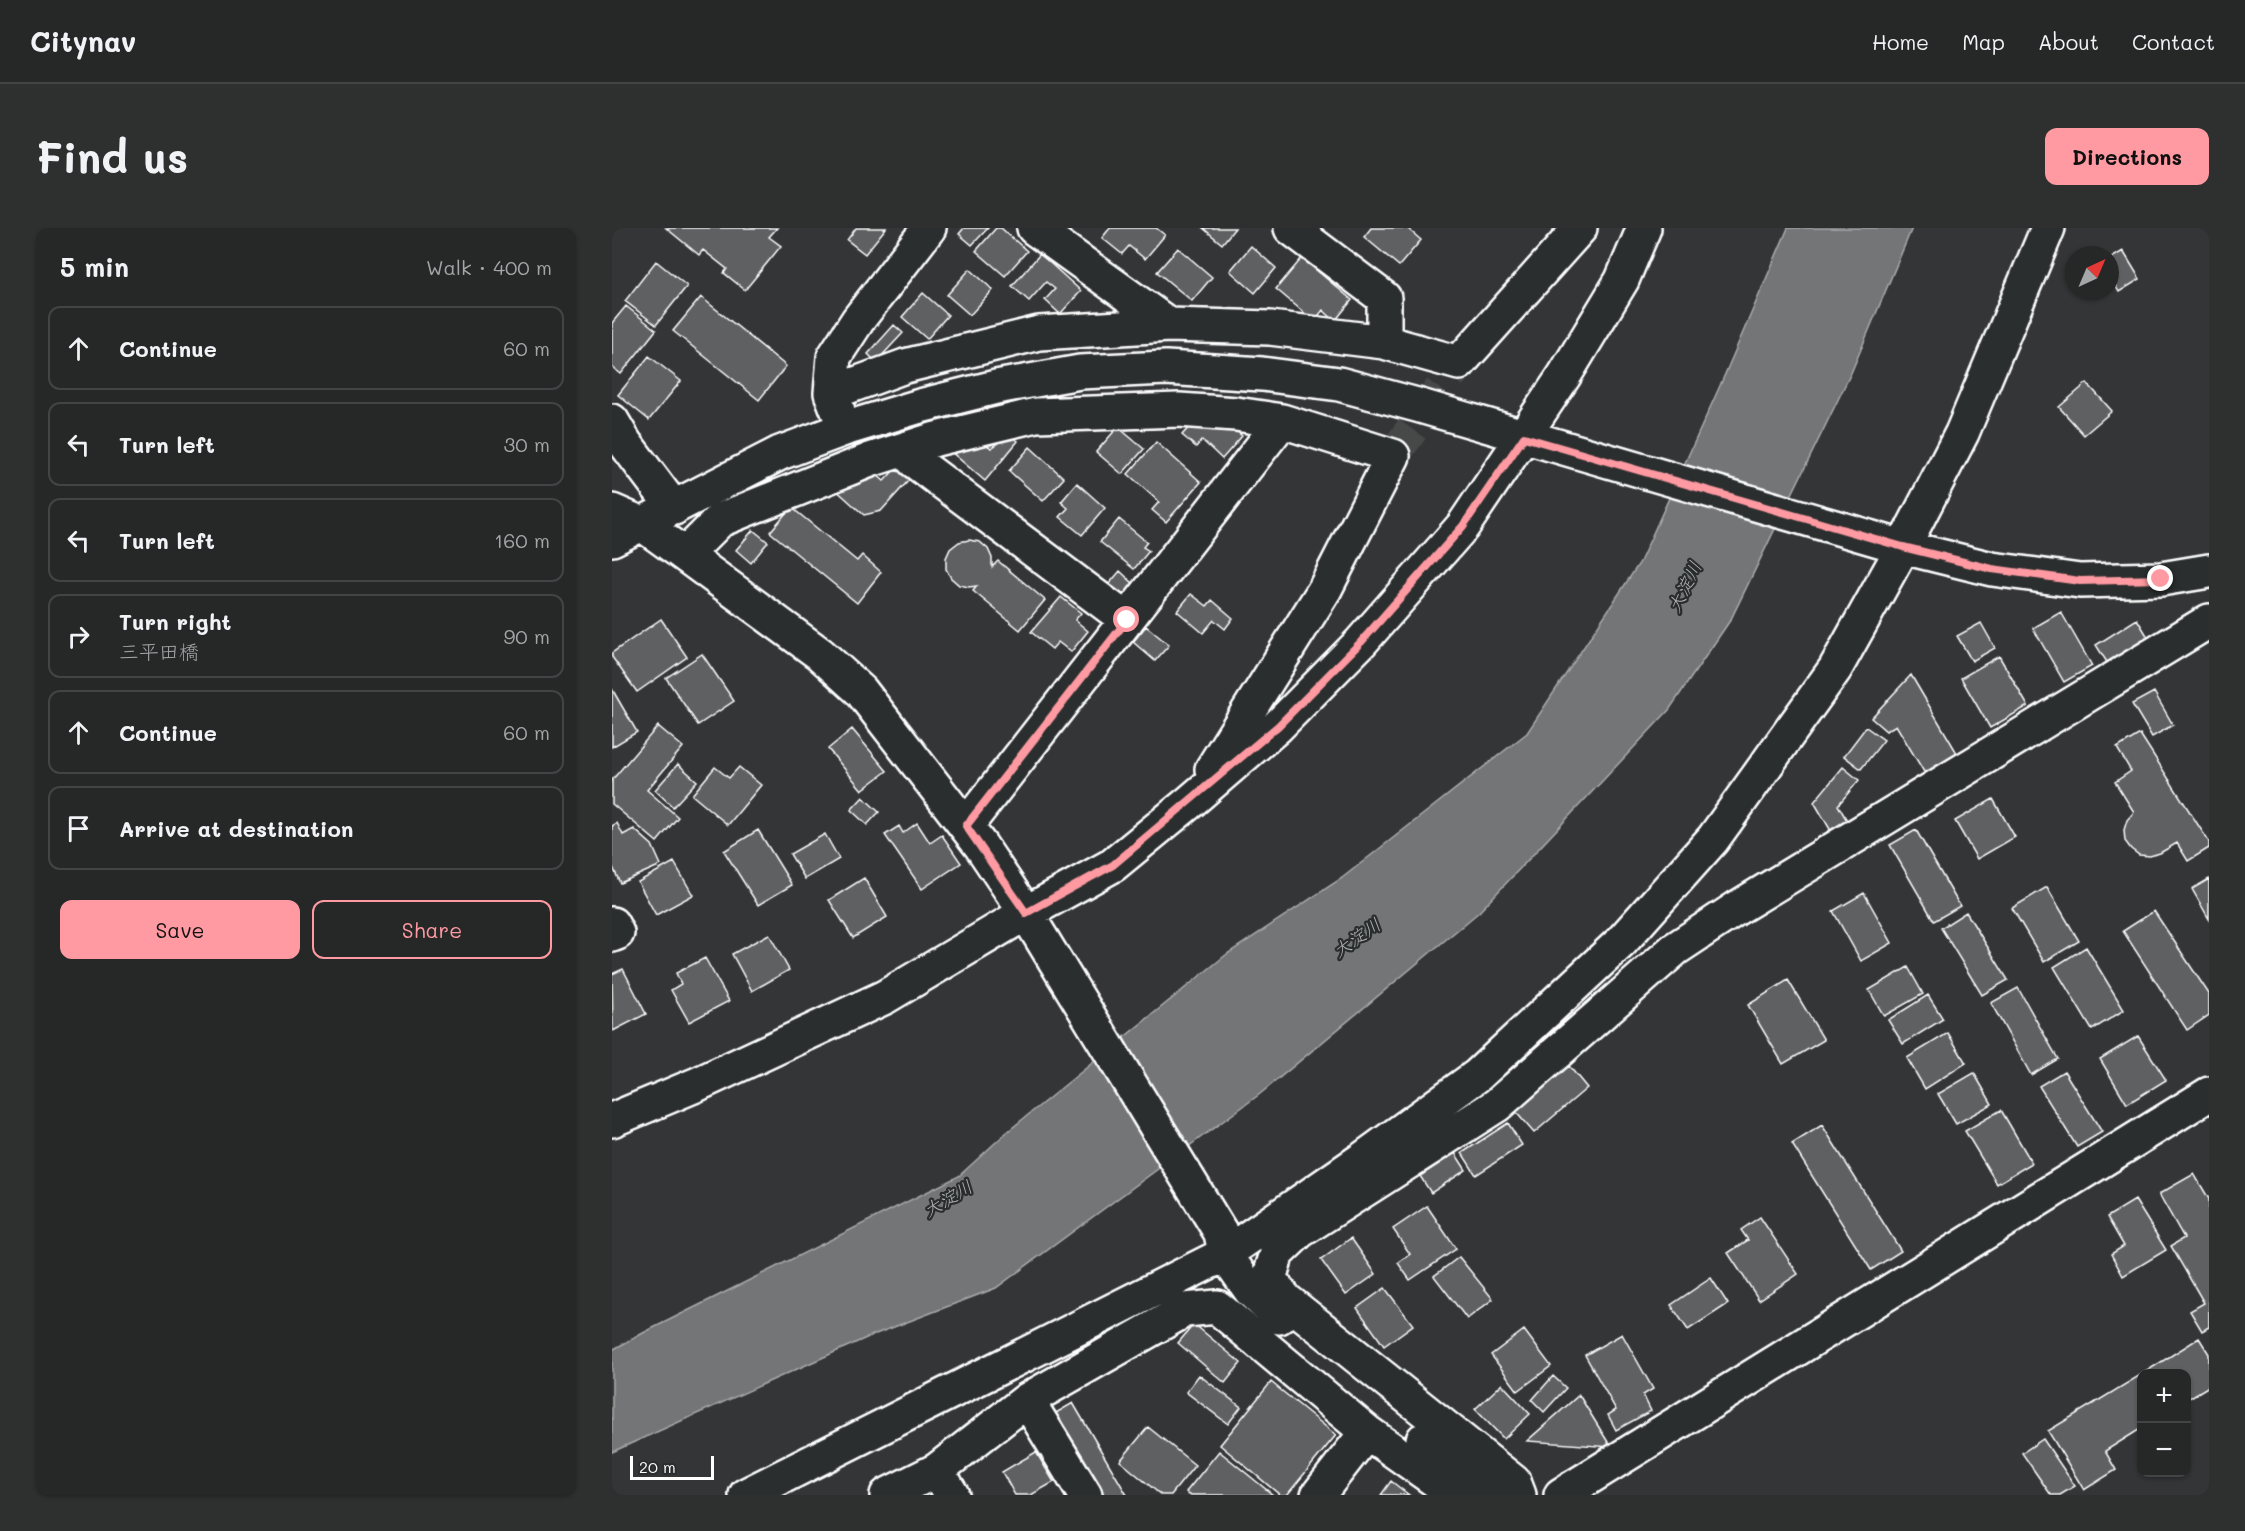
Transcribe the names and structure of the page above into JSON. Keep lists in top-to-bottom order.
{
  "water": ["大淀川"],
  "scale_bar": "20 m",
  "north": "top right",
  "page": {
    "header": "Citynav",
    "nav": [
      "Home",
      "Map",
      "About",
      "Contact"
    ],
    "buttons": [
      "Directions",
      ["Save", "Share"]
    ],
    "title": "Find us",
    "heading": ["5 min", "Walk · 400 m"],
    "list": [
      ["Continue", "60 m"],
      ["Turn left", "30 m"],
      ["Turn left", "160 m"],
      ["Turn right", "三平田橋", "90 m"],
      ["Continue", "60 m"],
      "Arrive at destination"
    ],
    "map_buttons": ["+", "−"],
    "scale": "20 m"
  }
}
